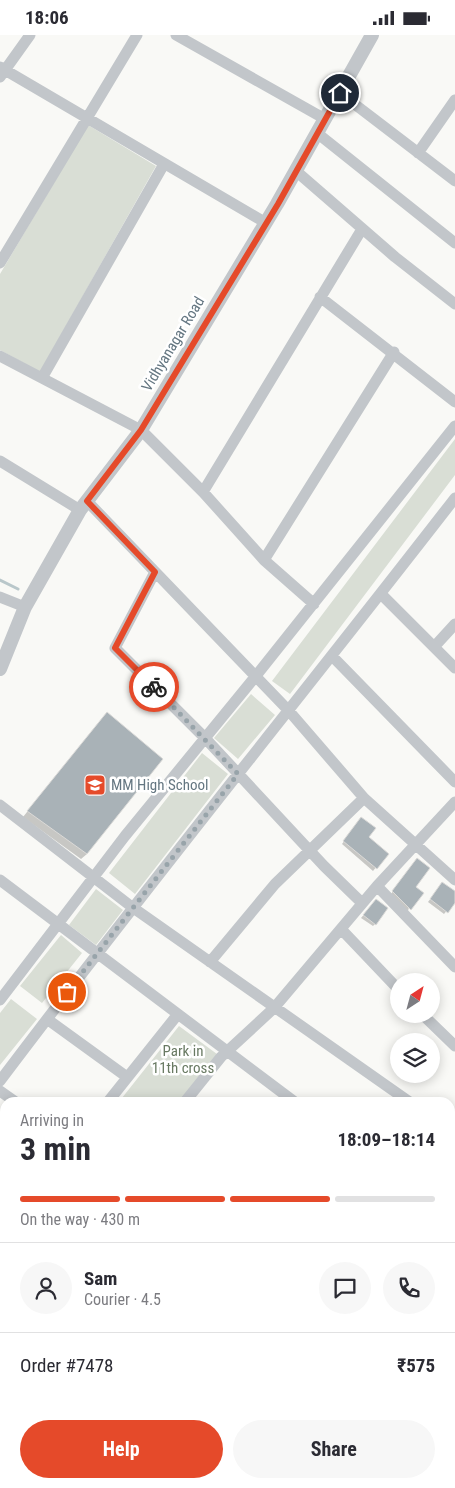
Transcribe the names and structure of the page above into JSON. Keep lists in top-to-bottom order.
{
  "streets": {
    "street": ["Vidhyanagar Road"]
  },
  "parks": ["Park in 11th cross"],
  "places": {
    "school or university": ["MM High School"]
  },
  "north": "top right",
  "page": {
    "status": "18:06",
    "heading": ["3 min", "Arriving in", "18:09–18:14"],
    "panel": [
      "Sam",
      "Courier · 4.5",
      "Order #7478",
      "₹575"
    ],
    "bar": "On the way · 430 m",
    "buttons": ["Help", "Share"]
  }
}
